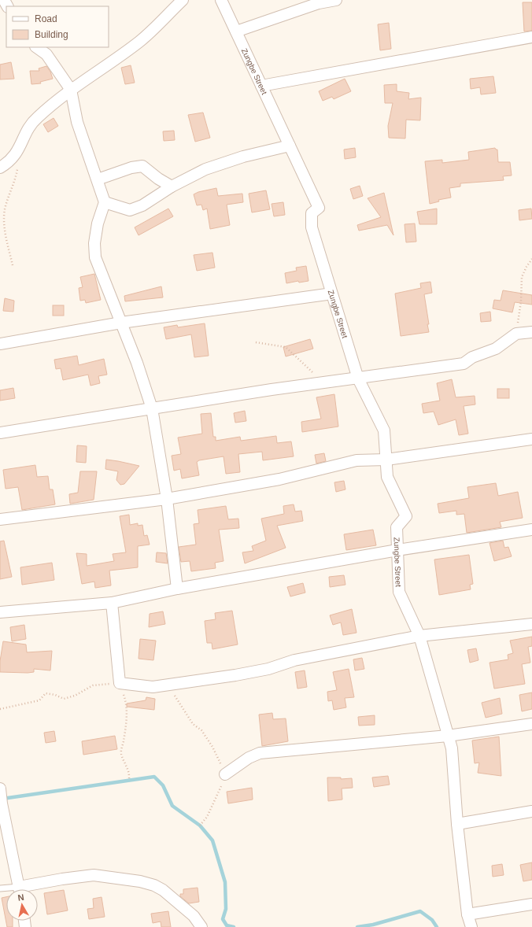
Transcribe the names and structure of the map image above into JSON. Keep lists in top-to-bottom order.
{
  "streets": {
    "street": ["Zungbe Street"]
  },
  "legend": ["Road", "Building"],
  "north": "top"
}
